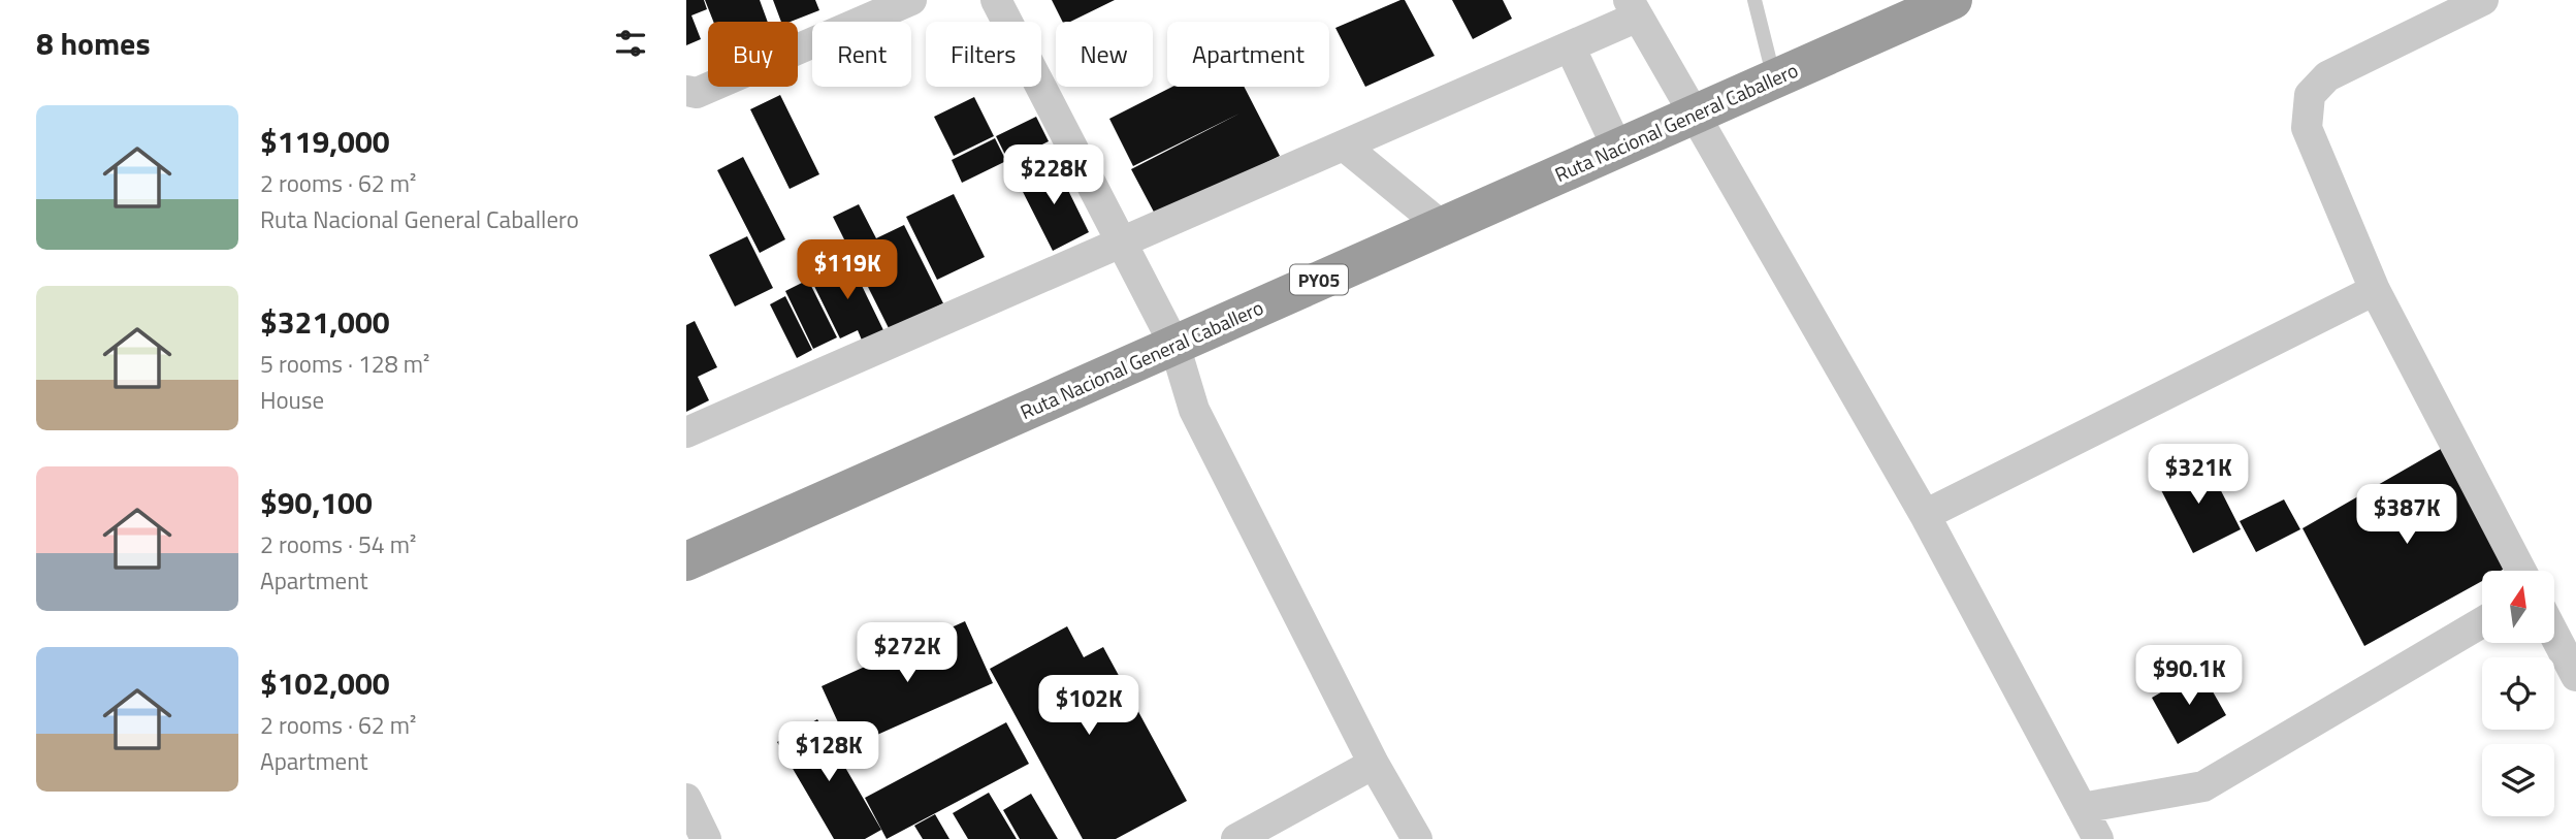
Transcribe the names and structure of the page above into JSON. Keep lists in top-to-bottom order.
{
  "streets": {
    "highway": ["Ruta Nacional General Caballero", "PY05"]
  },
  "north": "top",
  "page": {
    "heading": "8 homes",
    "chip": [
      "Buy",
      "Rent",
      "Filters",
      "New",
      "Apartment"
    ],
    "list": [
      {
        "name": "$119,000",
        "note": "2 rooms · 62 m² · Ruta Nacional General Caballero"
      },
      {
        "name": "$321,000",
        "note": "5 rooms · 128 m² · House"
      },
      {
        "name": "$90,100",
        "note": "2 rooms · 54 m² · Apartment"
      },
      {
        "name": "$102,000",
        "note": "2 rooms · 62 m² · Apartment"
      }
    ],
    "price": [
      "$228K",
      "$119K",
      "$321K",
      "$387K",
      "$272K",
      "$90.1K",
      "$102K",
      "$128K"
    ]
  }
}
